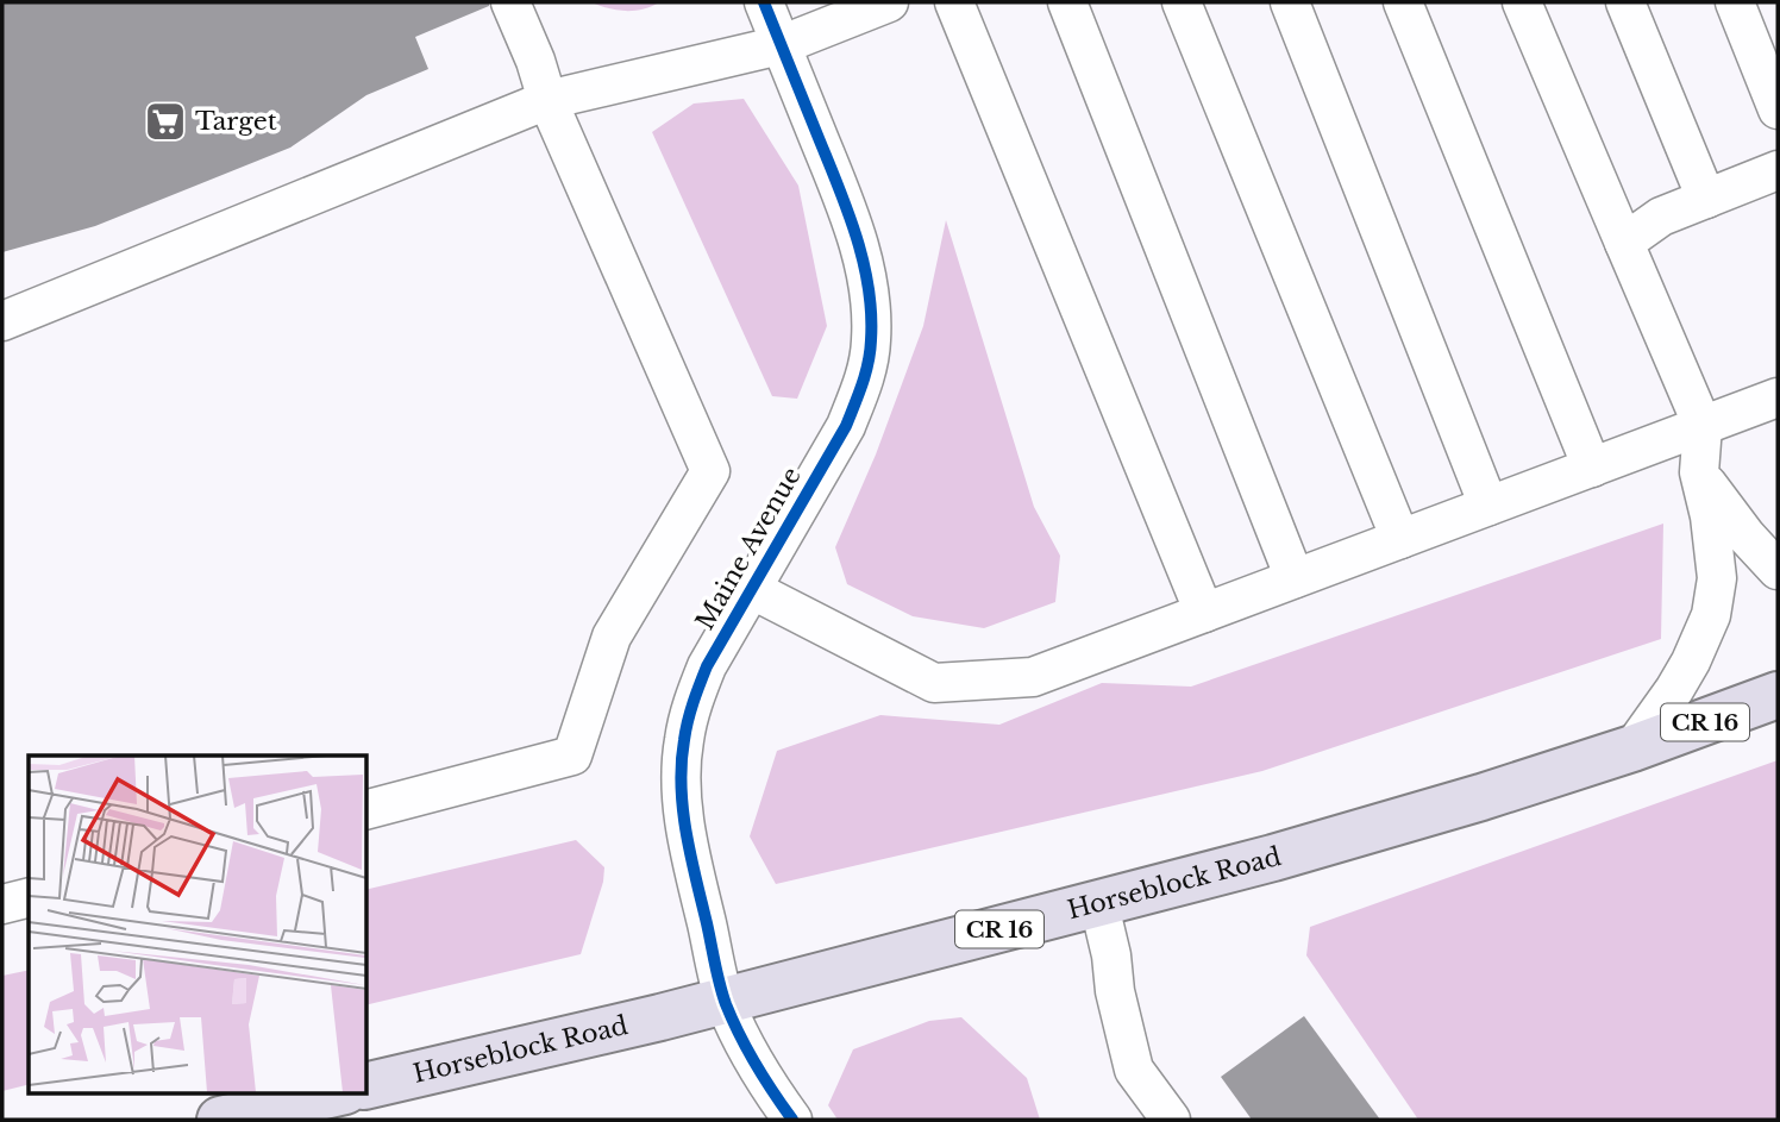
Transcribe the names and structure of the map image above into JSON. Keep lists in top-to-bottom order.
{
  "streets": {
    "main road": ["CR 16", "Horseblock Road"],
    "street": ["Maine Avenue"]
  },
  "crossings": [
    ["Maine Avenue", "Horseblock Road"]
  ],
  "places": {
    "supermarket": ["Target"]
  }
}
